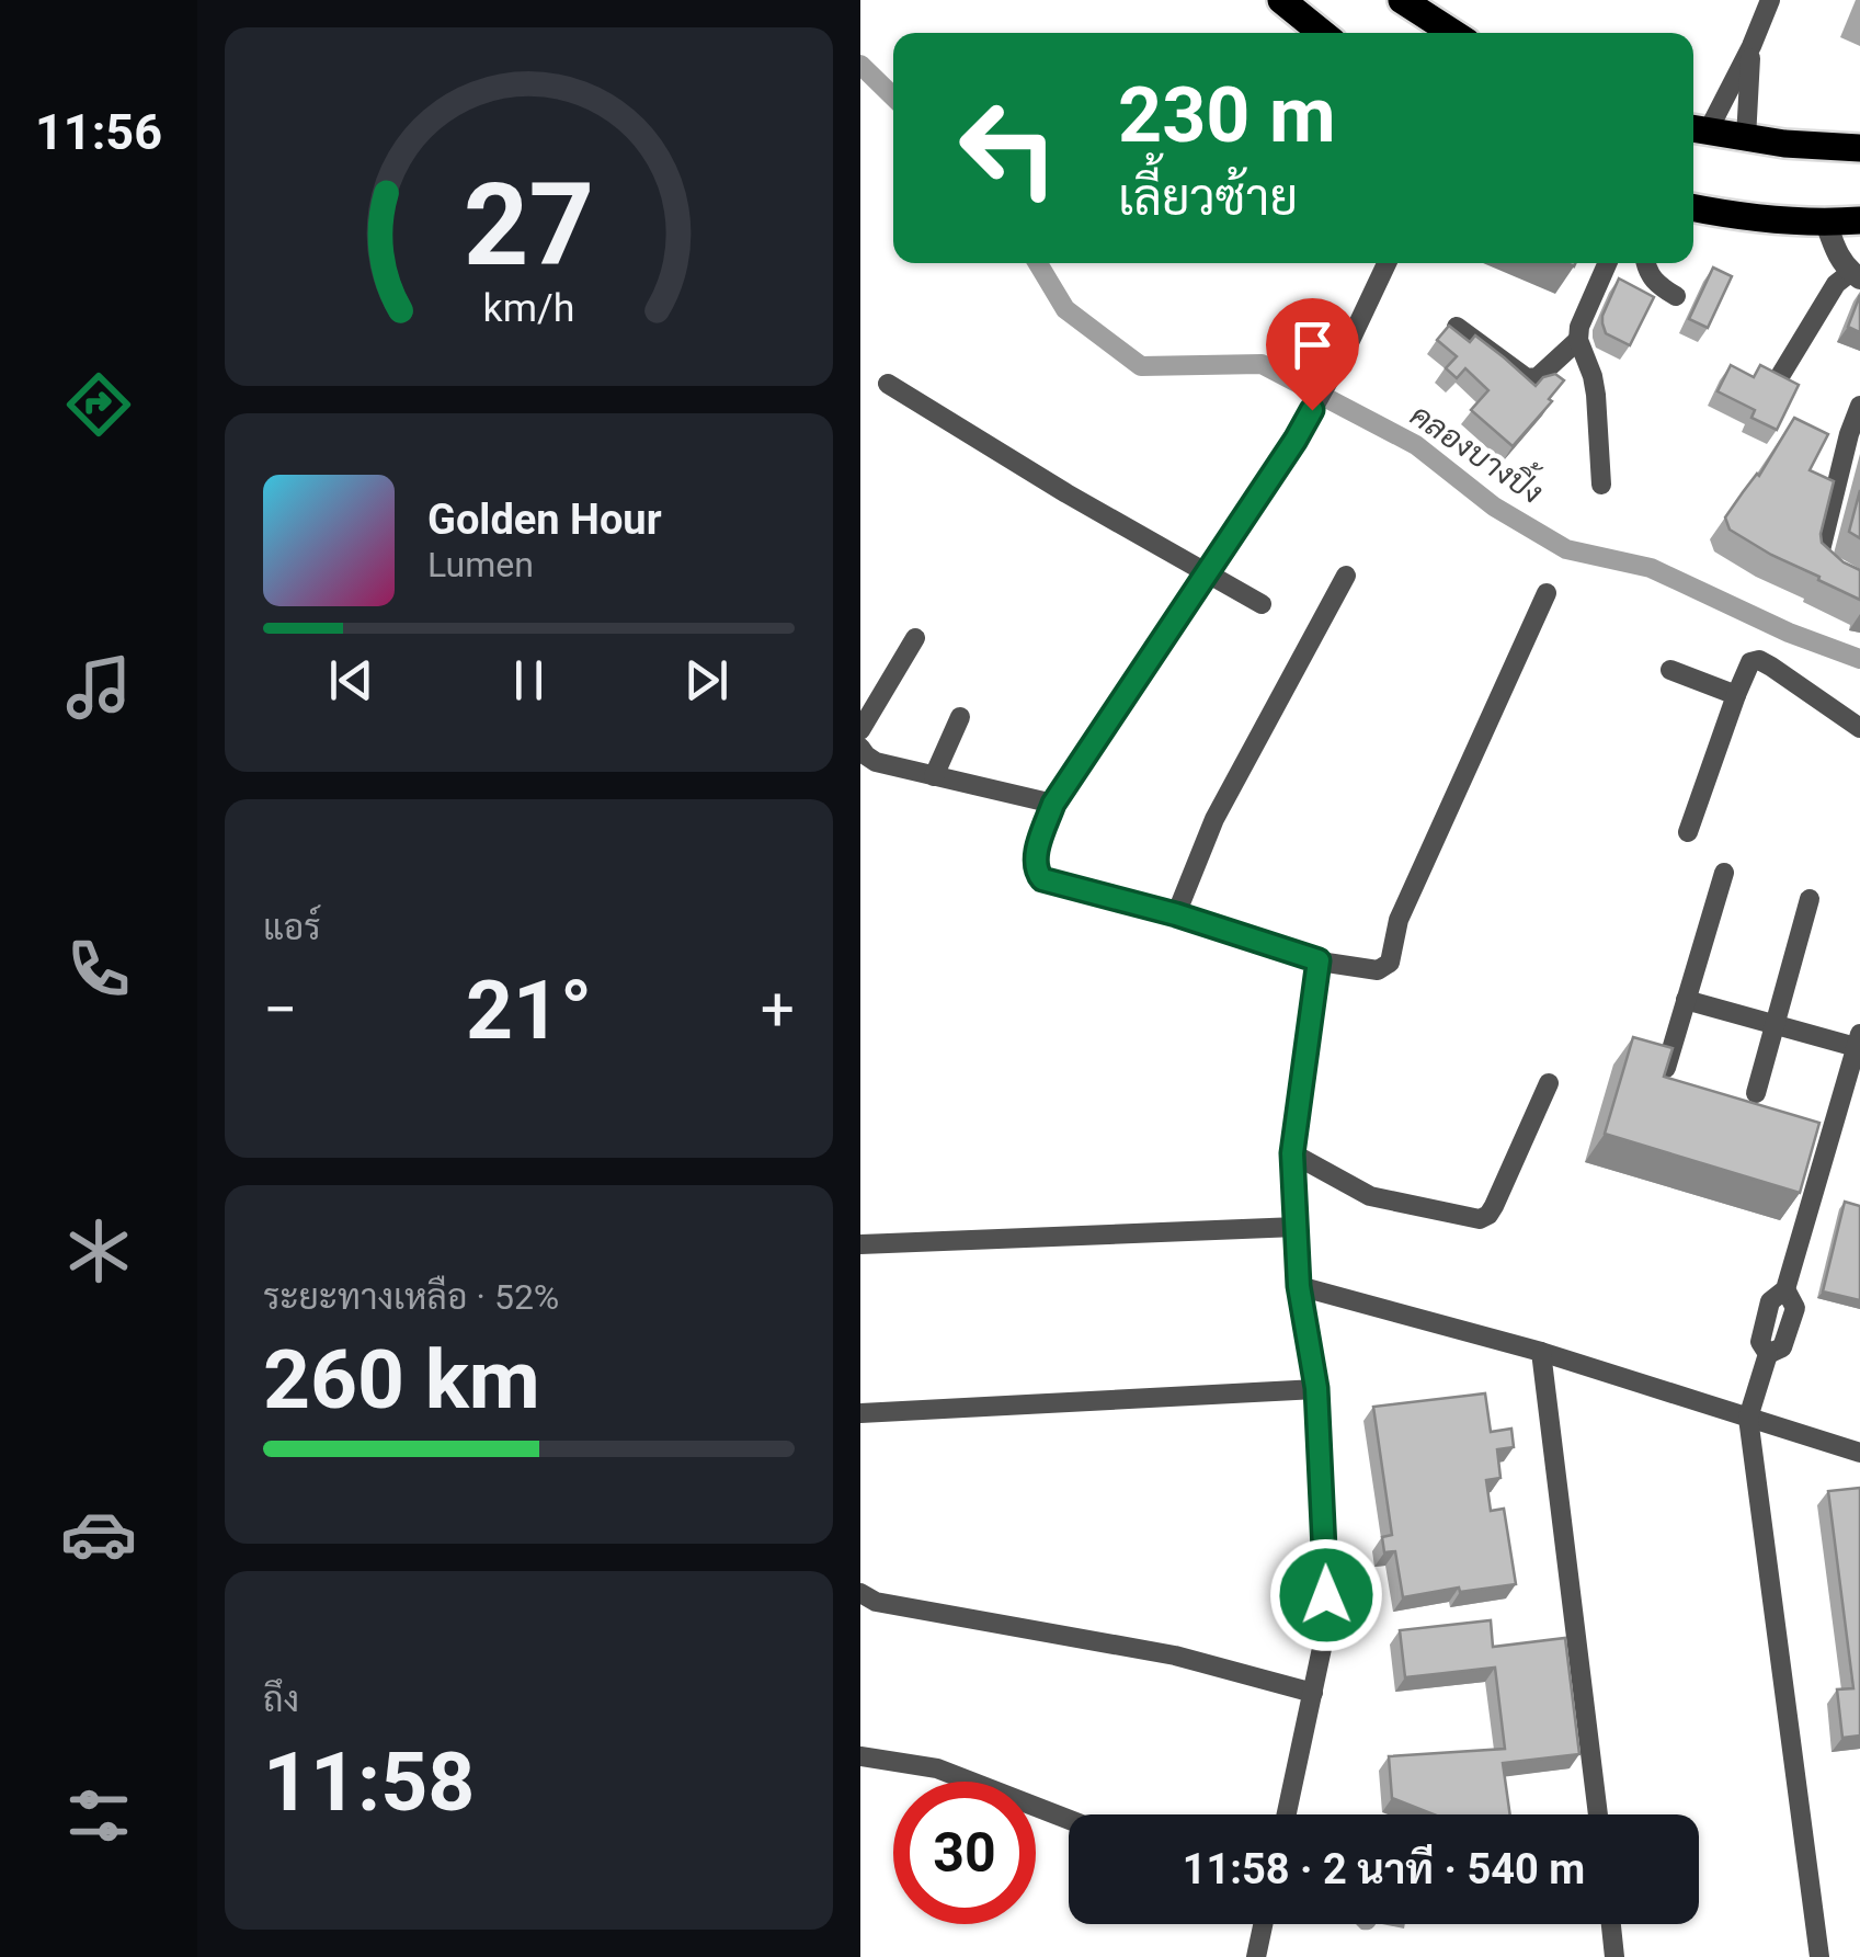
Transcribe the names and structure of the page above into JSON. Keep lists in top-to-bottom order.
{
  "water": ["คลองบางปิ้ง"],
  "page": {
    "tabs": "11:56",
    "turn": ["230 m", "เลี้ยวซ้าย"],
    "song": ["Golden Hour", "Lumen"],
    "tile": [
      "แอร์",
      ["ระยะทางเหลือ · 52%", "260 km"],
      ["ถึง", "11:58"]
    ],
    "heat": ["−", "21°", "+"],
    "limit": "30",
    "trip": "11:58 · 2 นาที · 540 m",
    "gauge": ["27", "km/h"]
  }
}
